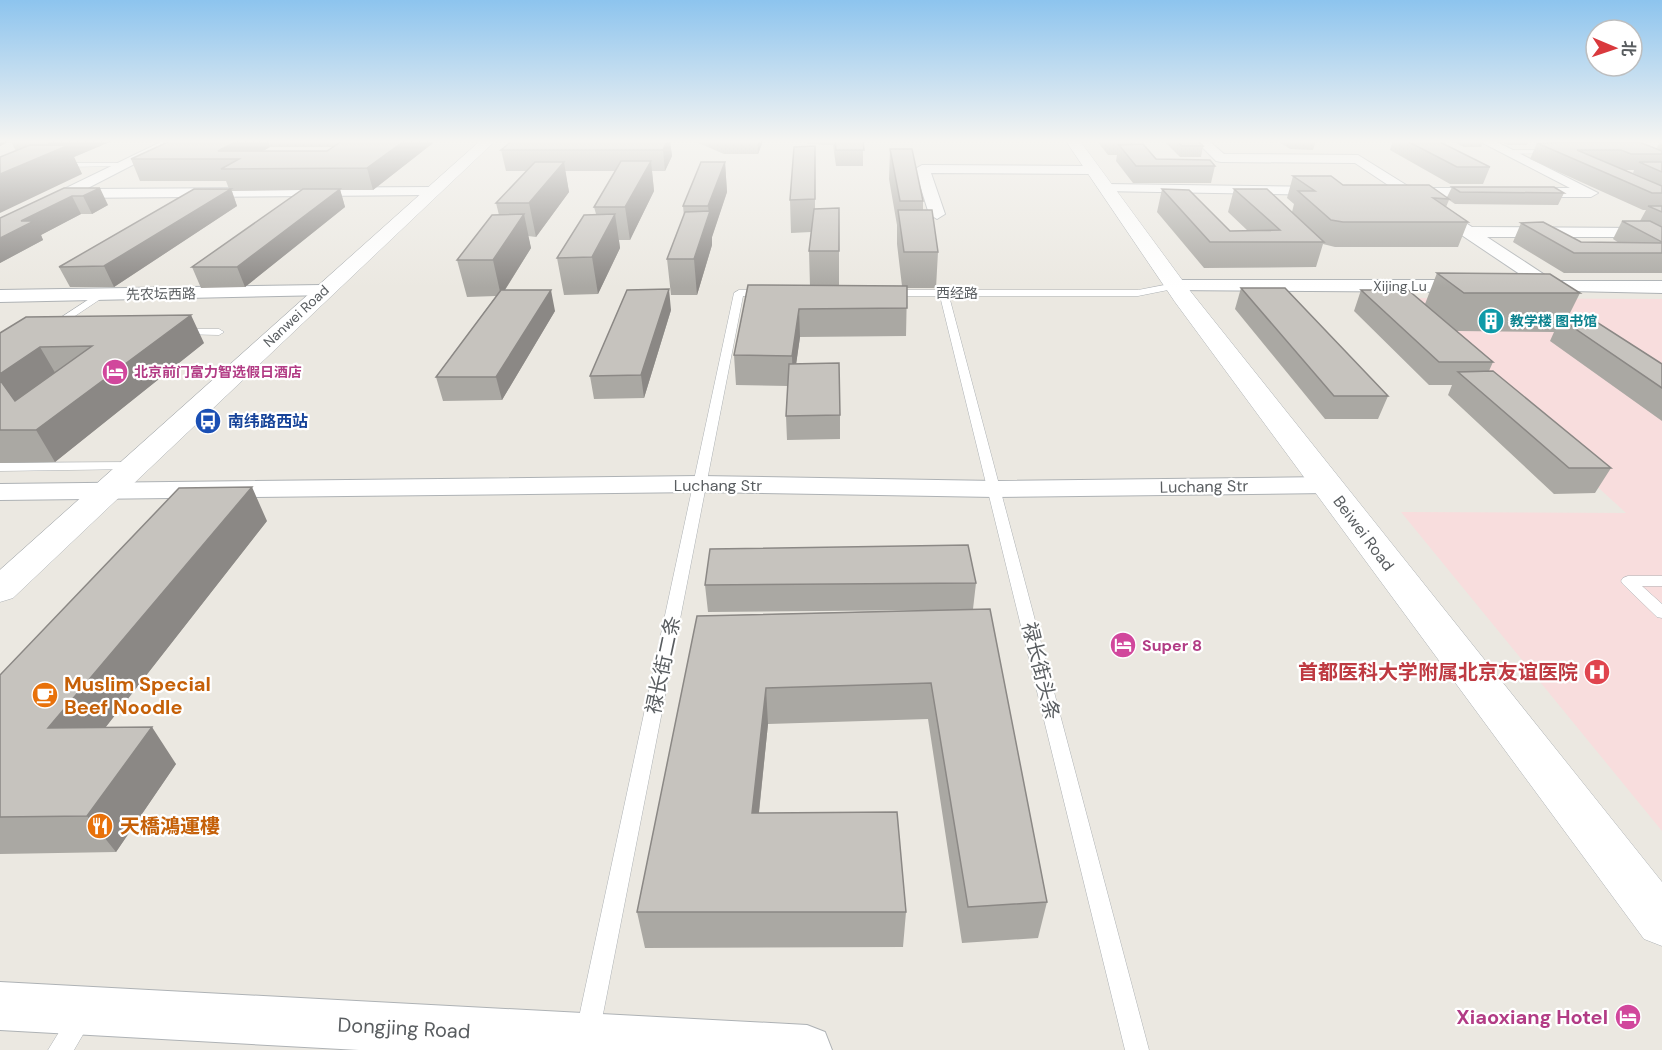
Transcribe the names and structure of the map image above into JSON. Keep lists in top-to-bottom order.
{
  "streets": {
    "street": [
      "Xijing Lu",
      "先农坛西路",
      "Nanwei Road",
      "Luchang Str",
      "Beiwei Road",
      "Dongjing Road"
    ],
    "lane": ["西经路", "禄长街二条", "禄长街头条"]
  },
  "crossings": [
    ["Xijing Lu", "西经路"],
    ["Xijing Lu", "Beiwei Road"],
    ["西经路", "Beiwei Road"],
    ["西经路", "禄长街头条"],
    ["先农坛西路", "Nanwei Road"],
    ["Nanwei Road", "Luchang Str"],
    ["Luchang Str", "Beiwei Road"],
    ["Luchang Str", "禄长街二条"],
    ["Luchang Str", "禄长街头条"],
    ["禄长街二条", "Dongjing Road"]
  ],
  "places": {
    "building": ["教学楼 图书馆"],
    "hotel": ["北京前门富力智选假日酒店", "Super 8", "Xiaoxiang Hotel"],
    "bus stop": ["南纬路西站"],
    "hospital": ["首都医科大学附属北京友谊医院"],
    "cafe": ["Muslim Special Beef Noodle"],
    "restaurant": ["天橋鴻運樓"]
  },
  "north": "right"
}
